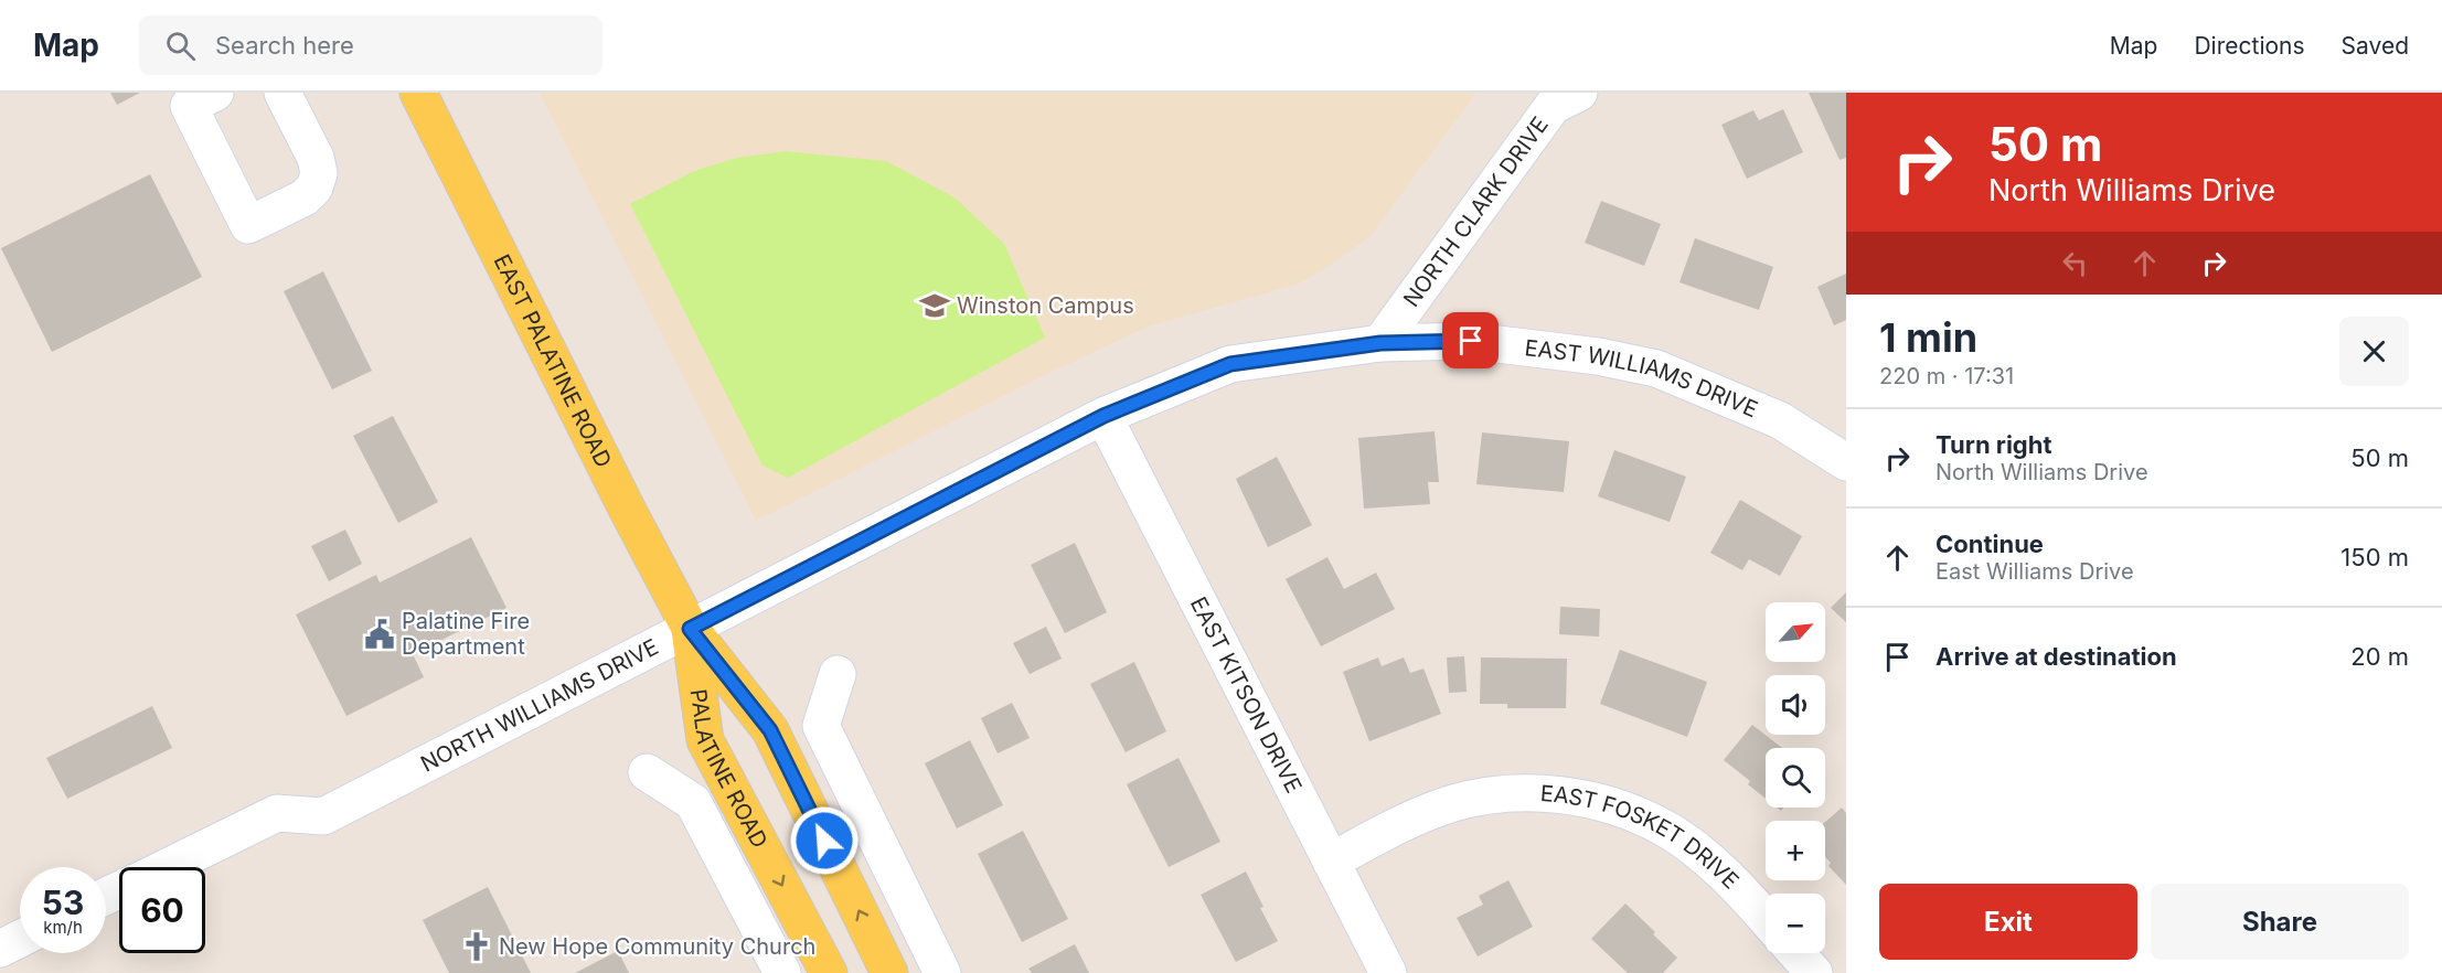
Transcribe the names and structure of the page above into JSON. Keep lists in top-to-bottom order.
{
  "streets": {
    "main road": ["EAST PALATINE ROAD", "PALATINE ROAD"],
    "street": [
      "NORTH CLARK DRIVE",
      "EAST WILLIAMS DRIVE",
      "EAST KITSON DRIVE",
      "NORTH WILLIAMS DRIVE",
      "EAST FOSKET DRIVE"
    ]
  },
  "crossings": [
    ["NORTH CLARK DRIVE", "EAST WILLIAMS DRIVE"],
    ["NORTH CLARK DRIVE", "NORTH WILLIAMS DRIVE"],
    ["EAST PALATINE ROAD", "NORTH WILLIAMS DRIVE"],
    ["EAST PALATINE ROAD", "PALATINE ROAD"],
    ["EAST WILLIAMS DRIVE", "NORTH WILLIAMS DRIVE"],
    ["EAST KITSON DRIVE", "NORTH WILLIAMS DRIVE"],
    ["EAST KITSON DRIVE", "EAST FOSKET DRIVE"],
    ["NORTH WILLIAMS DRIVE", "PALATINE ROAD"]
  ],
  "places": {
    "school or university": ["Winston Campus"],
    "public building": ["Palatine Fire Department"],
    "church": ["New Hope Community Church"]
  },
  "north": "top right",
  "page": {
    "header": "Map",
    "search": "Search here",
    "nav": ["Map", "Directions", "Saved"],
    "turn": ["50 m", "North Williams Drive"],
    "heading": ["1 min", "220 m · 17:31"],
    "list": [
      {
        "name": "Turn right",
        "note": "North Williams Drive",
        "value": "50 m"
      },
      {
        "name": "Continue",
        "note": "East Williams Drive",
        "value": "150 m"
      },
      {
        "name": "Arrive at destination",
        "value": "20 m"
      }
    ],
    "map_buttons": ["+", "−"],
    "speed": "53 km/h",
    "limit": "60",
    "buttons": ["Exit", "Share"]
  }
}
